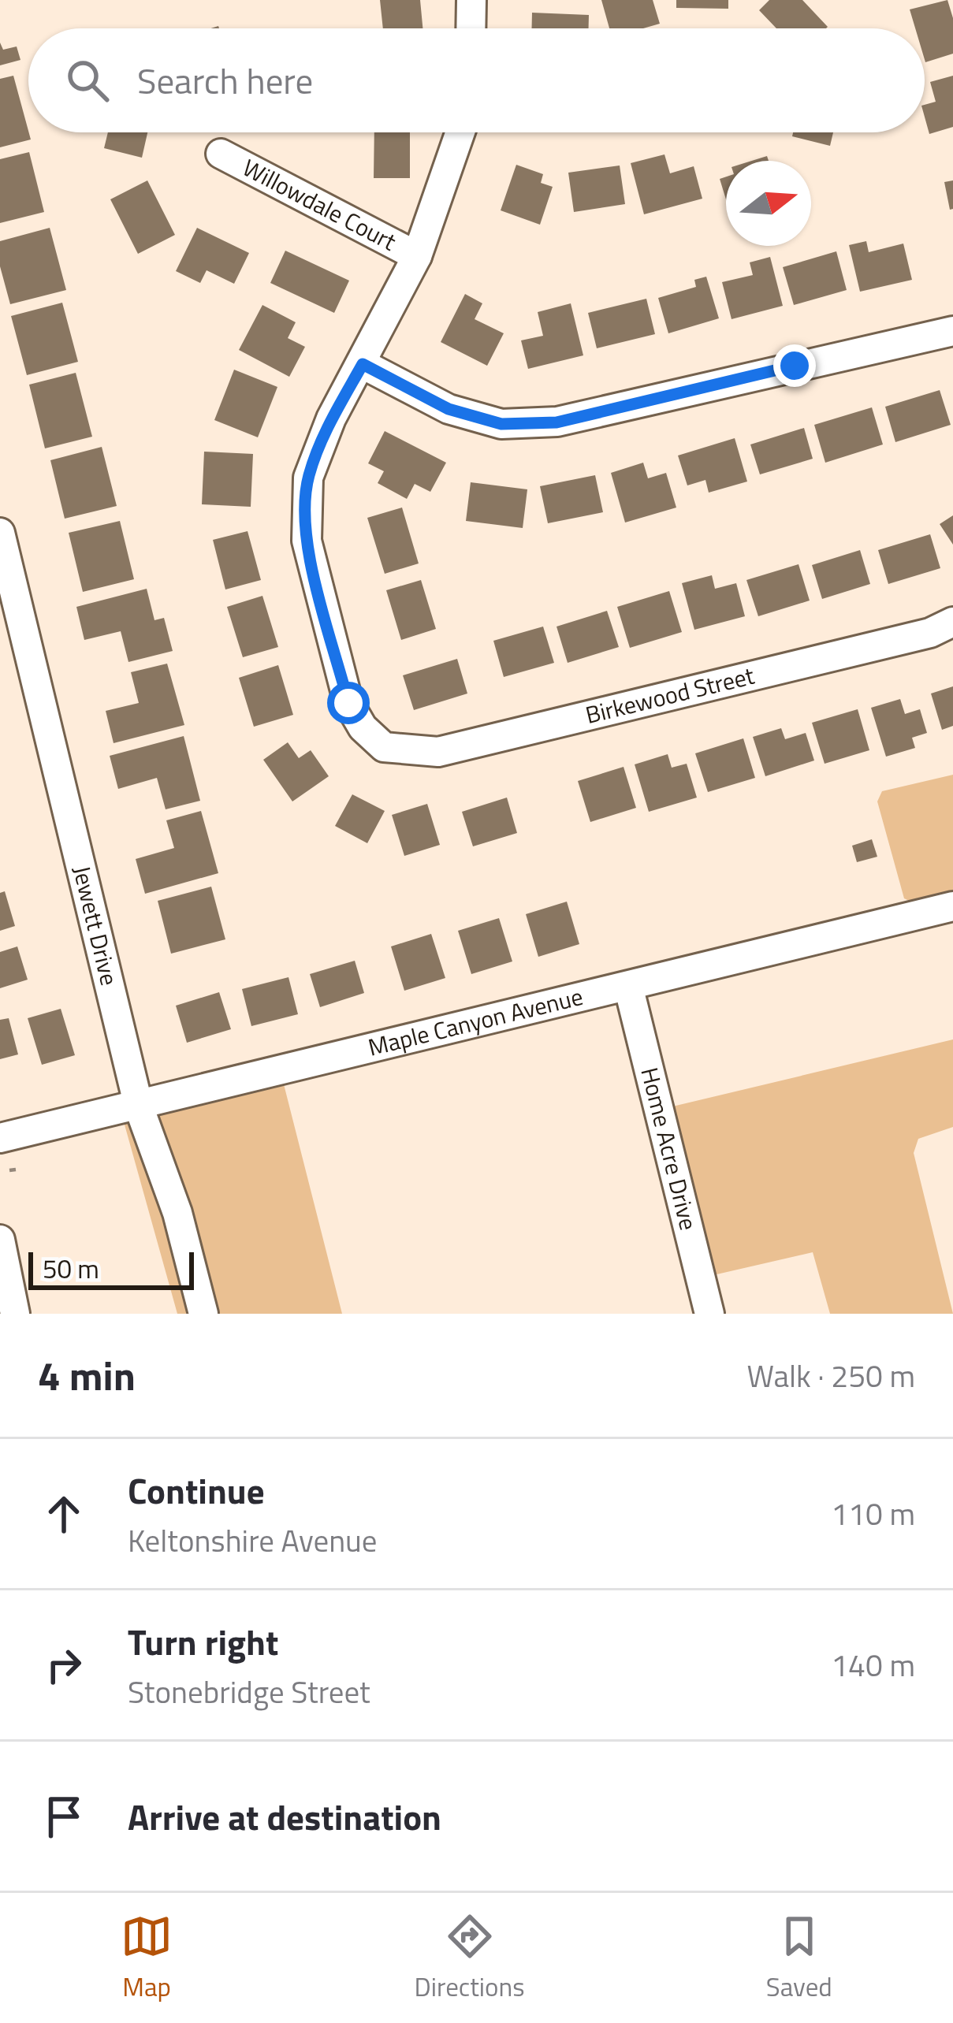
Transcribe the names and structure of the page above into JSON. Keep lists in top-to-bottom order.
{
  "streets": {
    "street": [
      "Willowdale Court",
      "Birkewood Street",
      "Jewett Drive",
      "Maple Canyon Avenue",
      "Home Acre Drive"
    ]
  },
  "crossings": [
    ["Jewett Drive", "Maple Canyon Avenue"],
    ["Maple Canyon Avenue", "Home Acre Drive"]
  ],
  "scale_bar": "50 m",
  "north": "right",
  "page": {
    "search": "Search here",
    "scale": "50 m",
    "heading": ["4 min", "Walk · 250 m"],
    "list": [
      ["Continue", "Keltonshire Avenue", "110 m"],
      ["Turn right", "Stonebridge Street", "140 m"],
      "Arrive at destination"
    ],
    "nav": ["Map", "Directions", "Saved"]
  }
}
